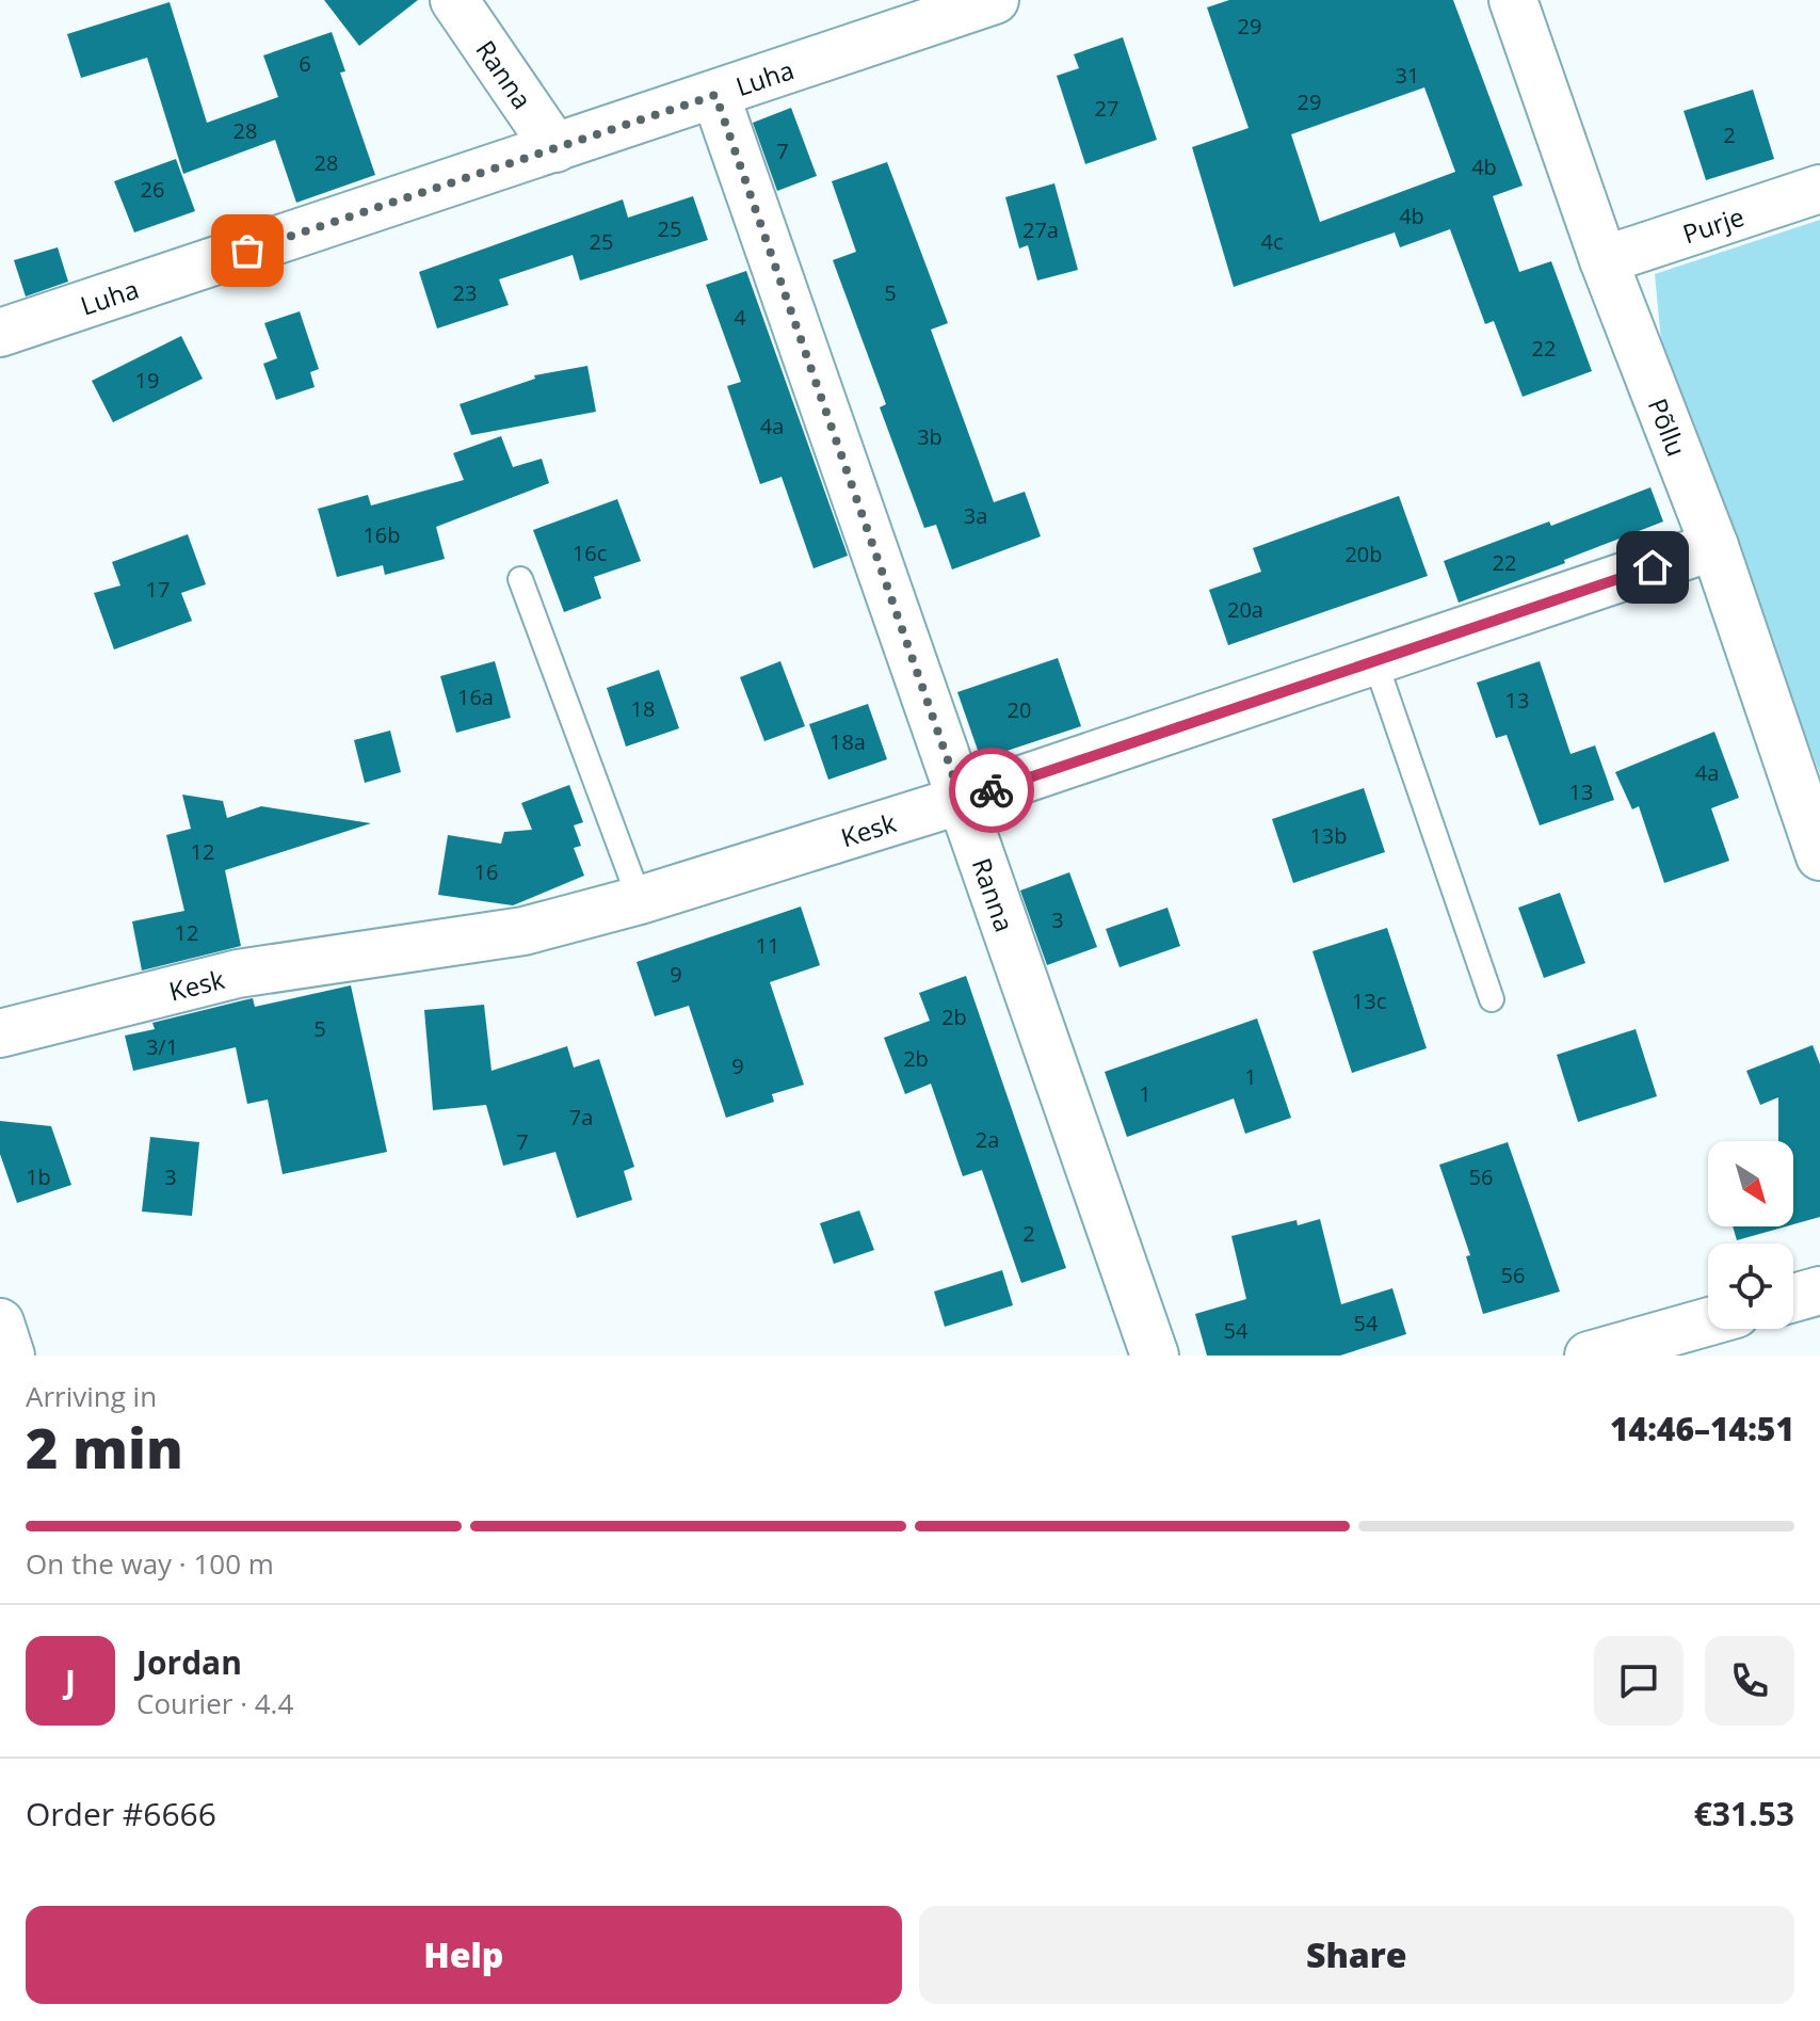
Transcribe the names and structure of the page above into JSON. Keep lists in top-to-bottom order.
{
  "streets": {
    "street": [
      "Ranna",
      "Luha",
      "Purje",
      "Põllu",
      "Kesk"
    ]
  },
  "crossings": [
    ["Ranna", "Luha"],
    ["Ranna", "Kesk"],
    ["Purje", "Põllu"],
    ["Põllu", "Kesk"]
  ],
  "house_numbers": [
    "29",
    "6",
    "31",
    "29",
    "27",
    "28",
    "2",
    "7",
    "28",
    "4b",
    "26",
    "4b",
    "25",
    "27a",
    "25",
    "4c",
    "23",
    "5",
    "4",
    "22",
    "19",
    "4a",
    "3b",
    "3a",
    "16b",
    "16c",
    "20b",
    "22",
    "17",
    "20a",
    "16a",
    "13",
    "18",
    "20",
    "18a",
    "4a",
    "13",
    "13b",
    "12",
    "16",
    "3",
    "12",
    "11",
    "9",
    "13c",
    "2b",
    "5",
    "3/1",
    "2b",
    "9",
    "1",
    "1",
    "7a",
    "2a",
    "7",
    "1b",
    "3",
    "56",
    "2",
    "56",
    "54",
    "54"
  ],
  "north": "bottom right",
  "page": {
    "heading": ["2 min", "Arriving in", "14:46–14:51"],
    "panel": [
      "Jordan",
      "Courier · 4.4",
      "Order #6666",
      "€31.53"
    ],
    "bar": "On the way · 100 m",
    "round": "J",
    "buttons": ["Help", "Share"]
  }
}
